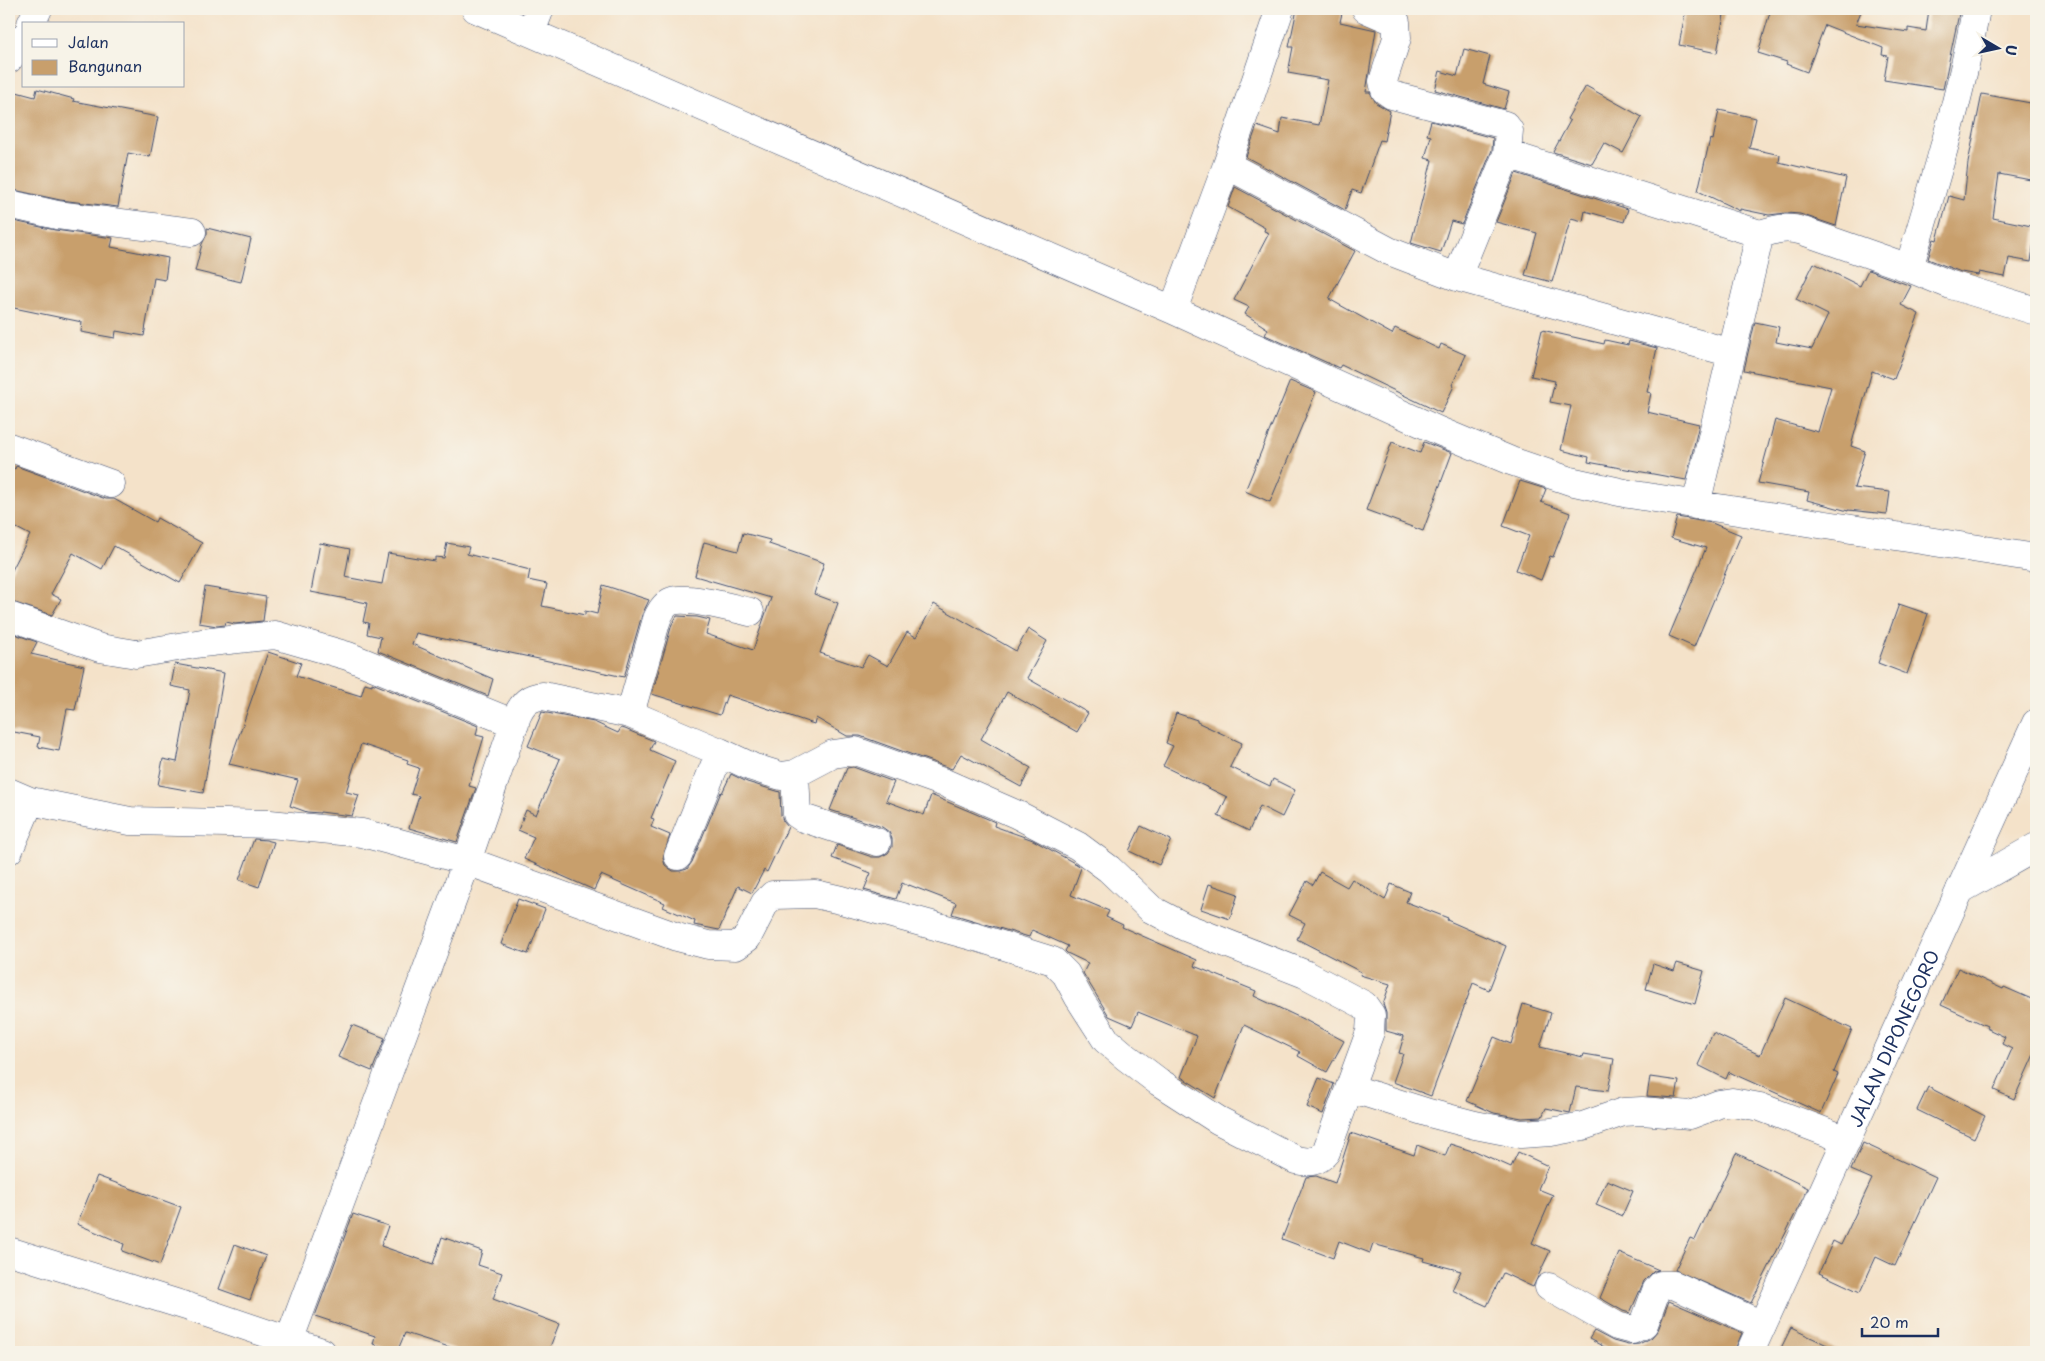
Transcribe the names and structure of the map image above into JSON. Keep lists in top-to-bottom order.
{
  "streets": {
    "street": ["JALAN DIPONEGORO"]
  },
  "legend": ["Jalan", "Bangunan"],
  "scale_bar": "20 m",
  "north": "right"
}
